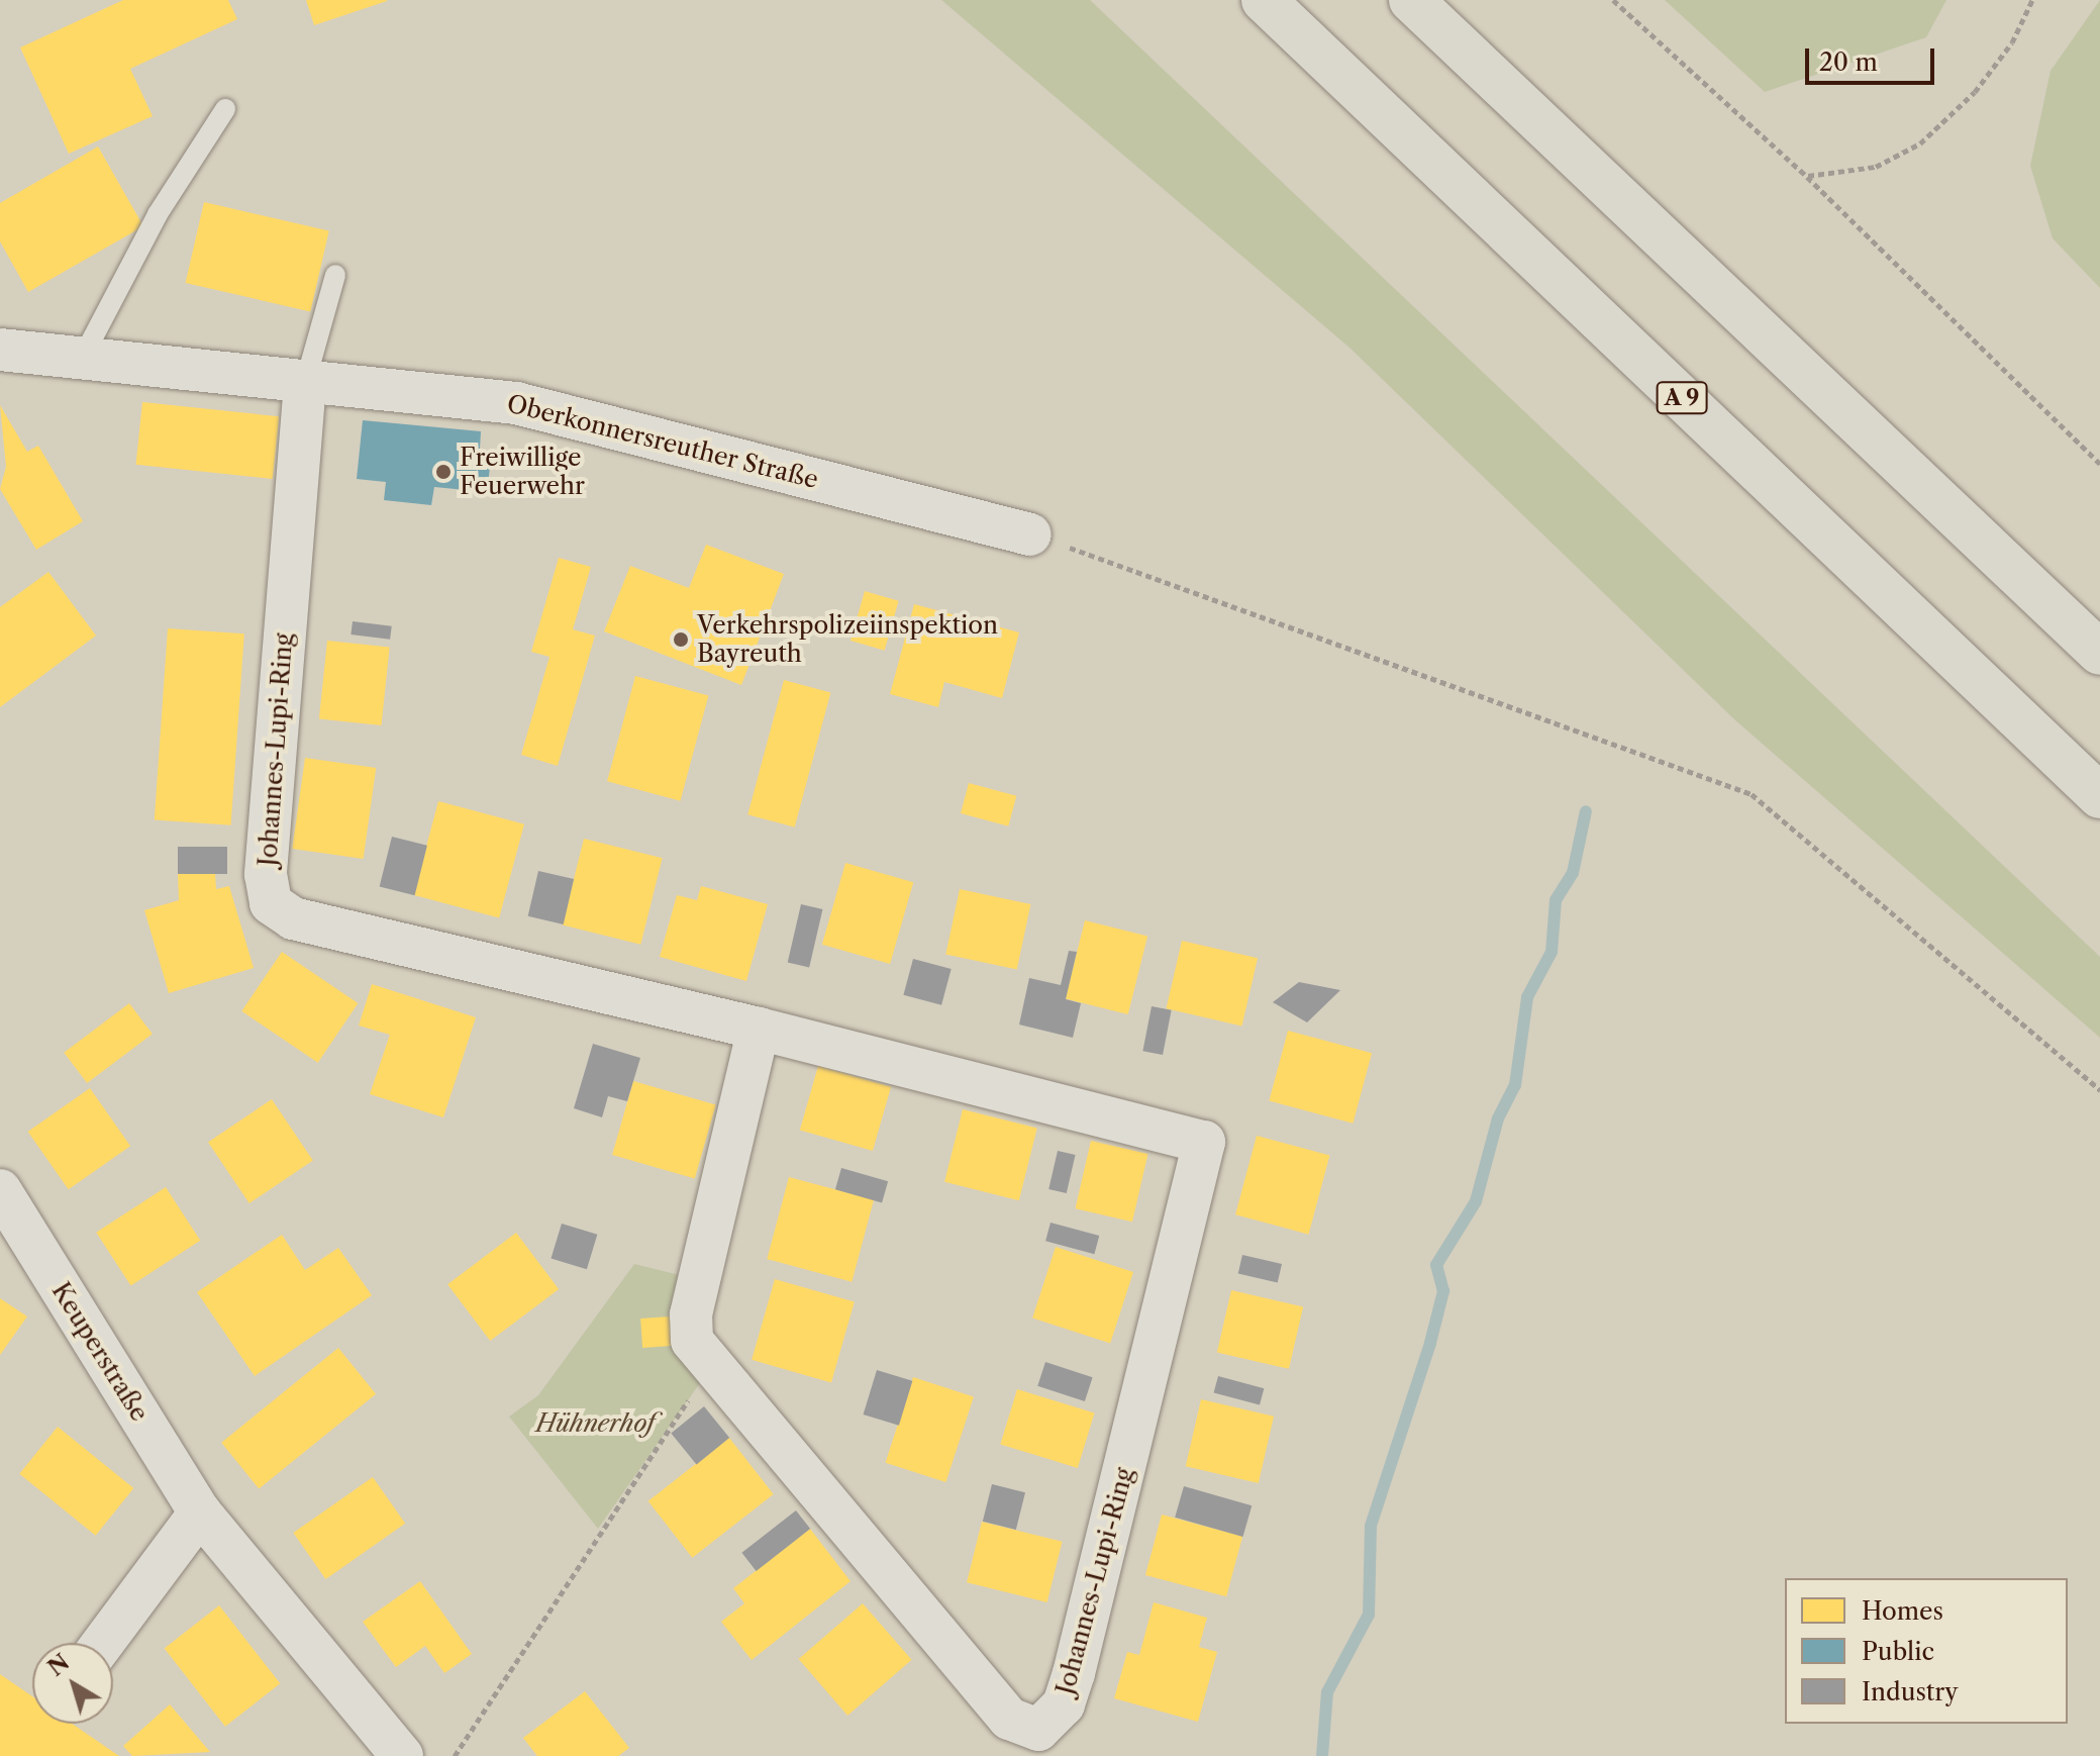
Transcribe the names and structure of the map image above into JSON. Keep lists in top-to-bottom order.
{
  "streets": {
    "highway": ["A 9"],
    "street": ["Oberkonnersreuther Straße", "Johannes-Lupi-Ring", "Keuperstraße"]
  },
  "crossings": [
    ["Oberkonnersreuther Straße", "Johannes-Lupi-Ring"]
  ],
  "parks": ["Hühnerhof"],
  "places": ["Freiwillige Feuerwehr", "Verkehrspolizeiinspektion Bayreuth"],
  "legend": ["Homes", "Public", "Industry"],
  "scale_bar": "20 m",
  "north": "top left"
}
